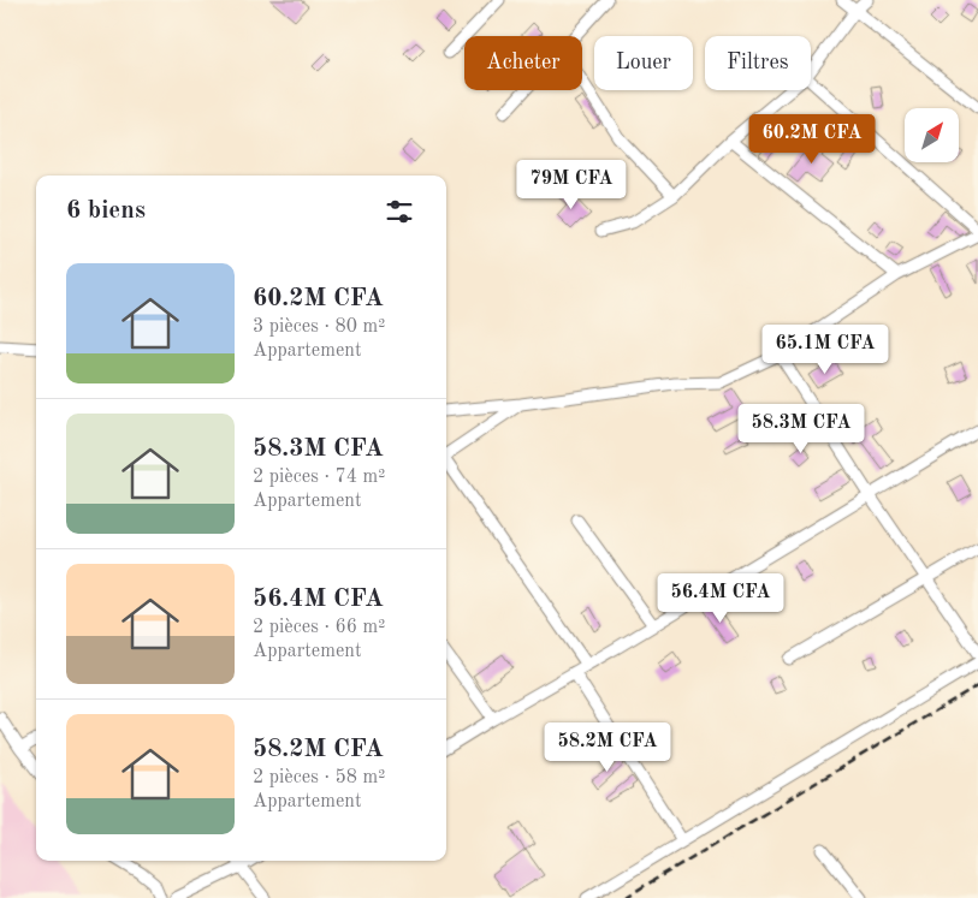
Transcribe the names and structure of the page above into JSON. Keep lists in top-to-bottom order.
{
  "north": "top right",
  "page": {
    "chip": ["Acheter", "Louer", "Filtres"],
    "price": [
      "60.2M CFA",
      "79M CFA",
      "65.1M CFA",
      "58.3M CFA",
      "56.4M CFA",
      "58.2M CFA"
    ],
    "heading": "6 biens",
    "list": [
      {
        "name": "60.2M CFA",
        "note": "3 pièces · 80 m² · Appartement"
      },
      {
        "name": "58.3M CFA",
        "note": "2 pièces · 74 m² · Appartement"
      },
      {
        "name": "56.4M CFA",
        "note": "2 pièces · 66 m² · Appartement"
      },
      {
        "name": "58.2M CFA",
        "note": "2 pièces · 58 m² · Appartement"
      }
    ]
  }
}
